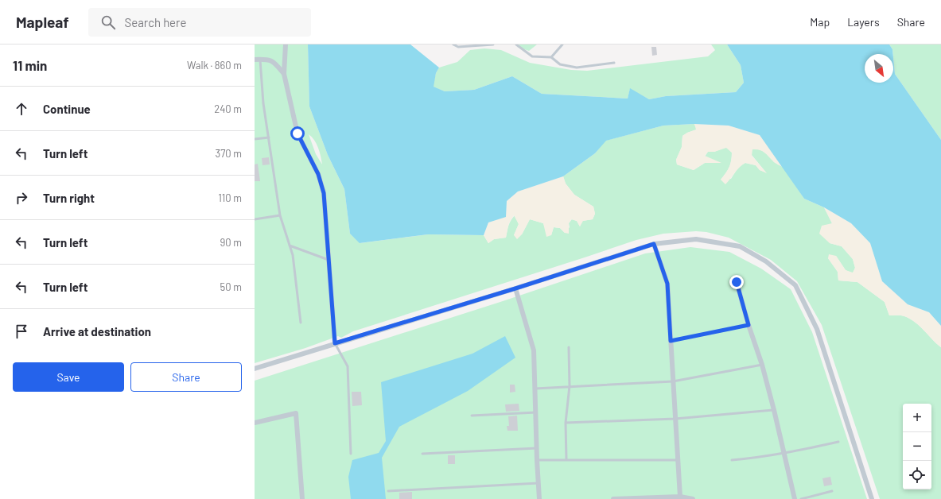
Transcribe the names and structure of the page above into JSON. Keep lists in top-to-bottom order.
{
  "north": "bottom right",
  "page": {
    "header": "Mapleaf",
    "search": "Search here",
    "nav": ["Map", "Layers", "Share"],
    "heading": ["11 min", "Walk · 860 m"],
    "list": [
      ["Continue", "240 m"],
      ["Turn left", "370 m"],
      ["Turn right", "110 m"],
      ["Turn left", "90 m"],
      ["Turn left", "50 m"],
      "Arrive at destination"
    ],
    "buttons": ["Save", "Share"],
    "map_buttons": ["+", "−"]
  }
}
